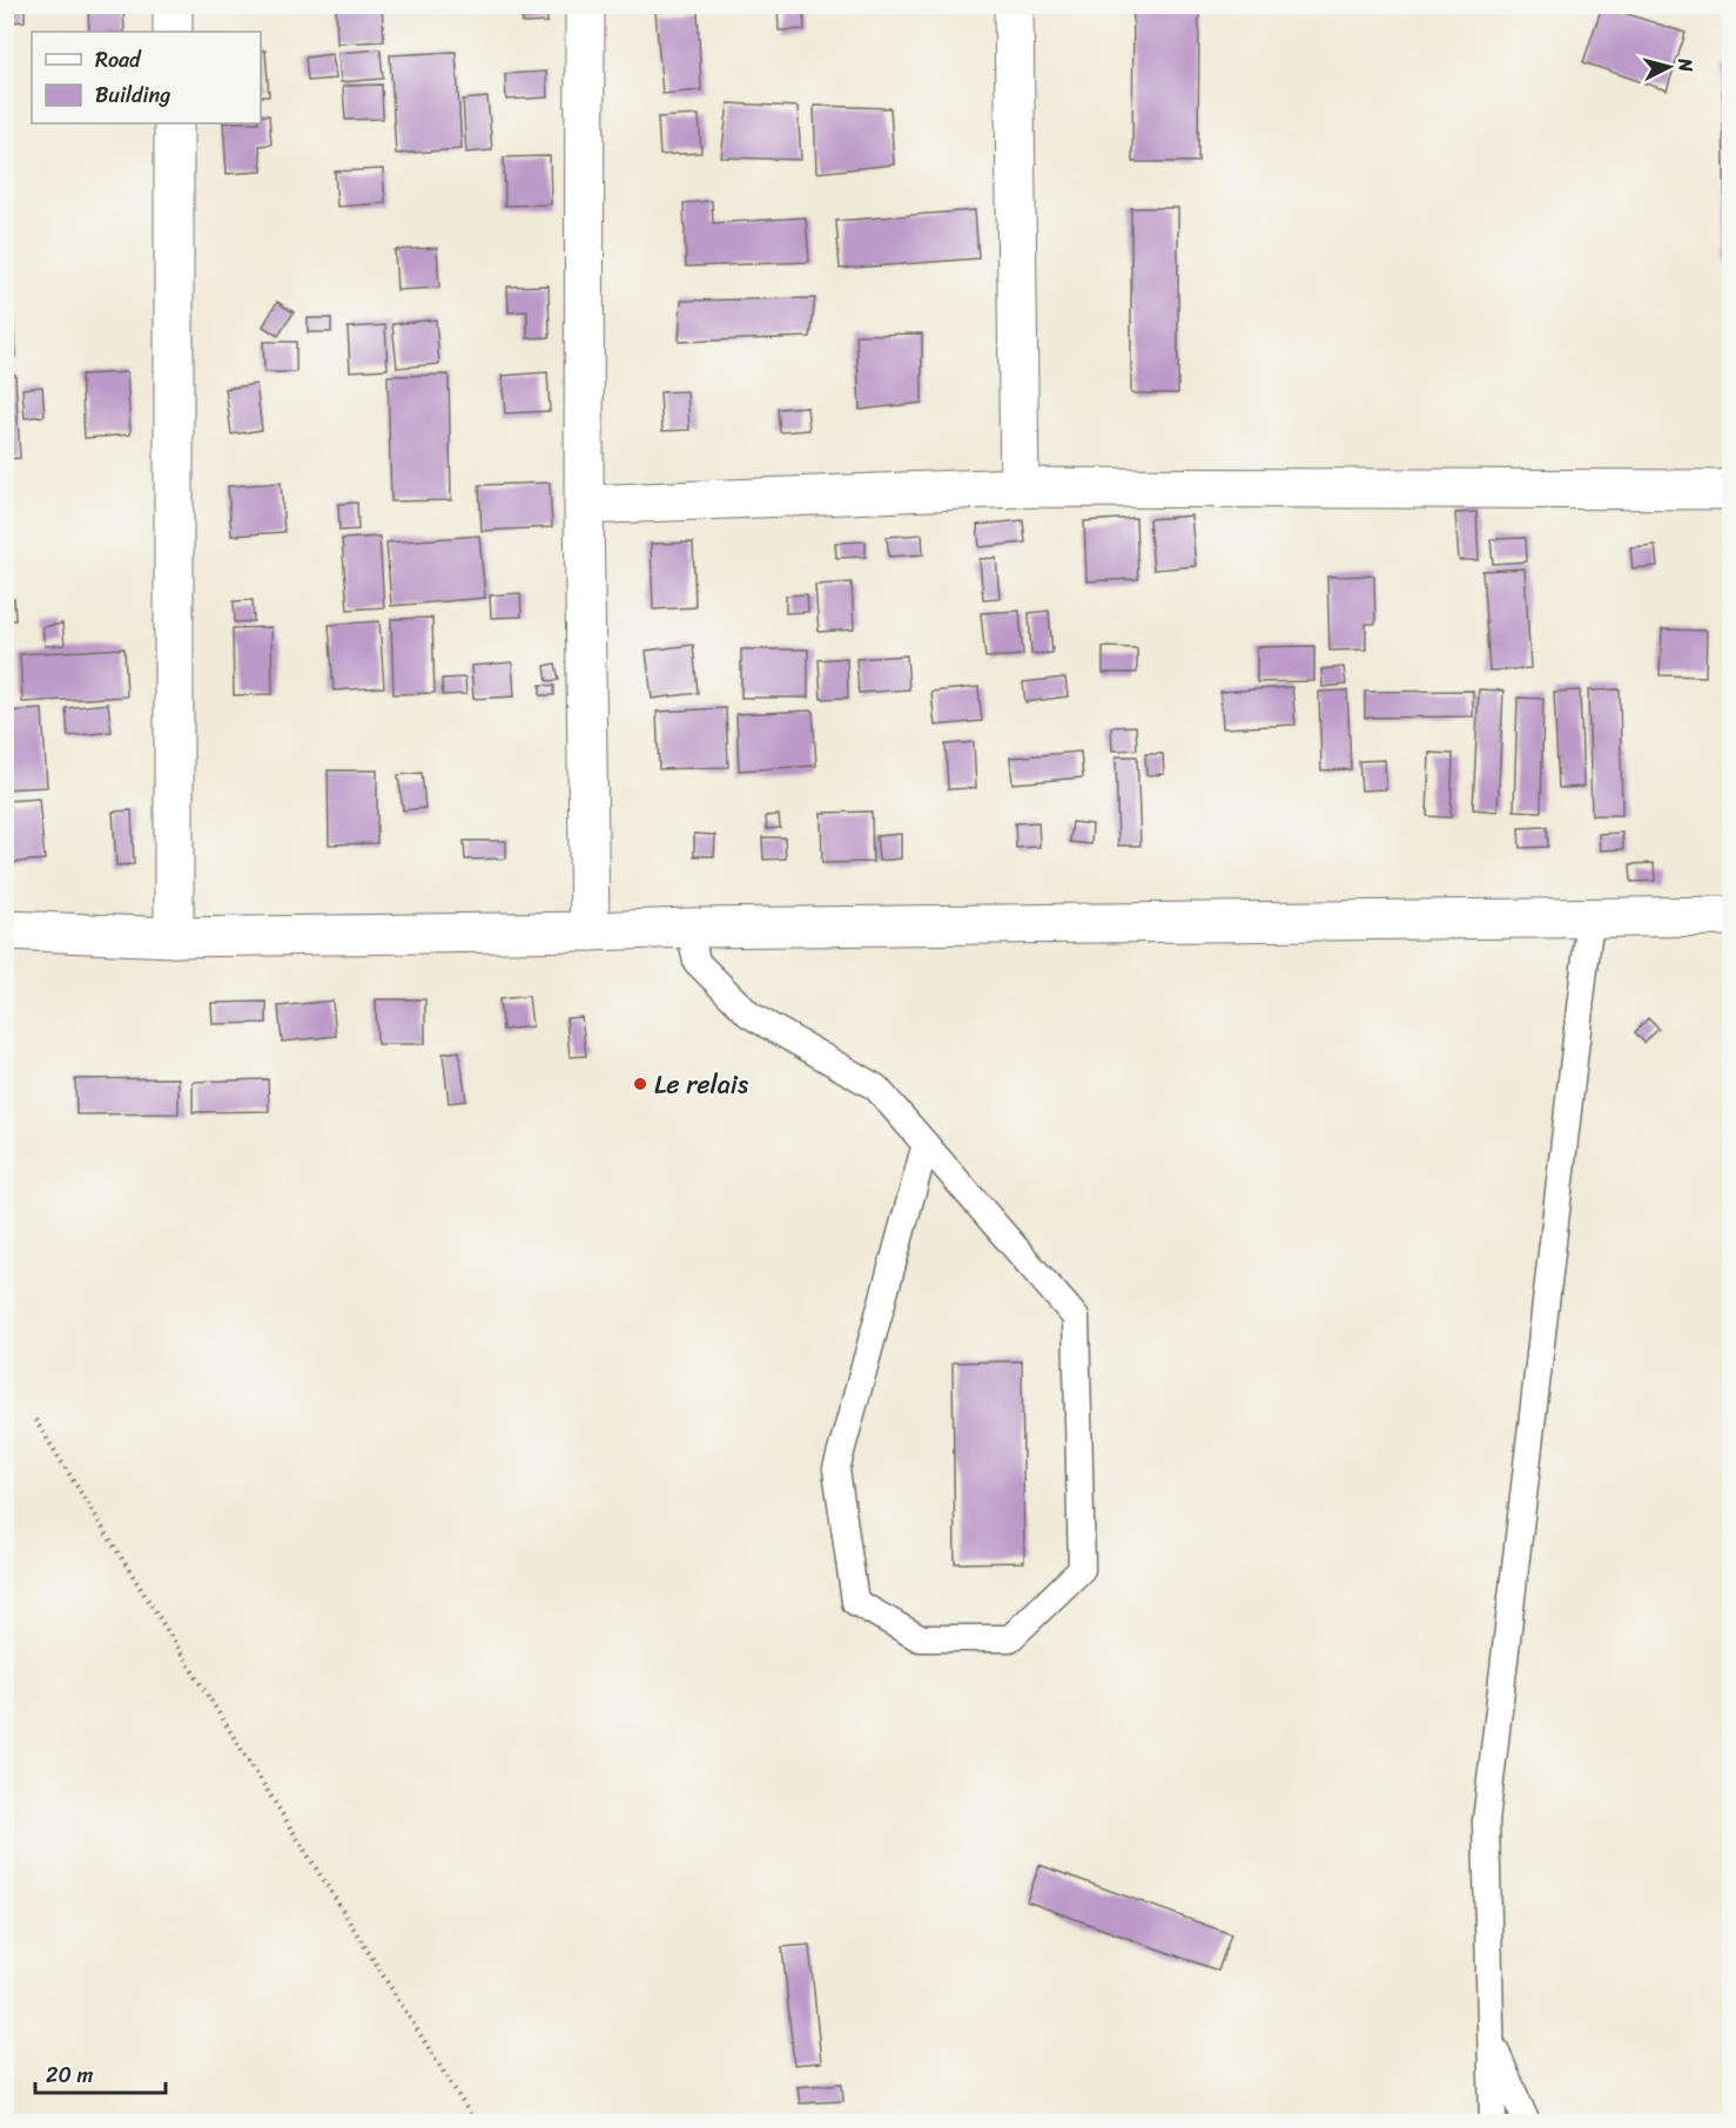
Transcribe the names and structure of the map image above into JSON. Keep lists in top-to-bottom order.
{
  "places": ["Le relais"],
  "legend": ["Road", "Building"],
  "scale_bar": "20 m",
  "north": "right"
}
